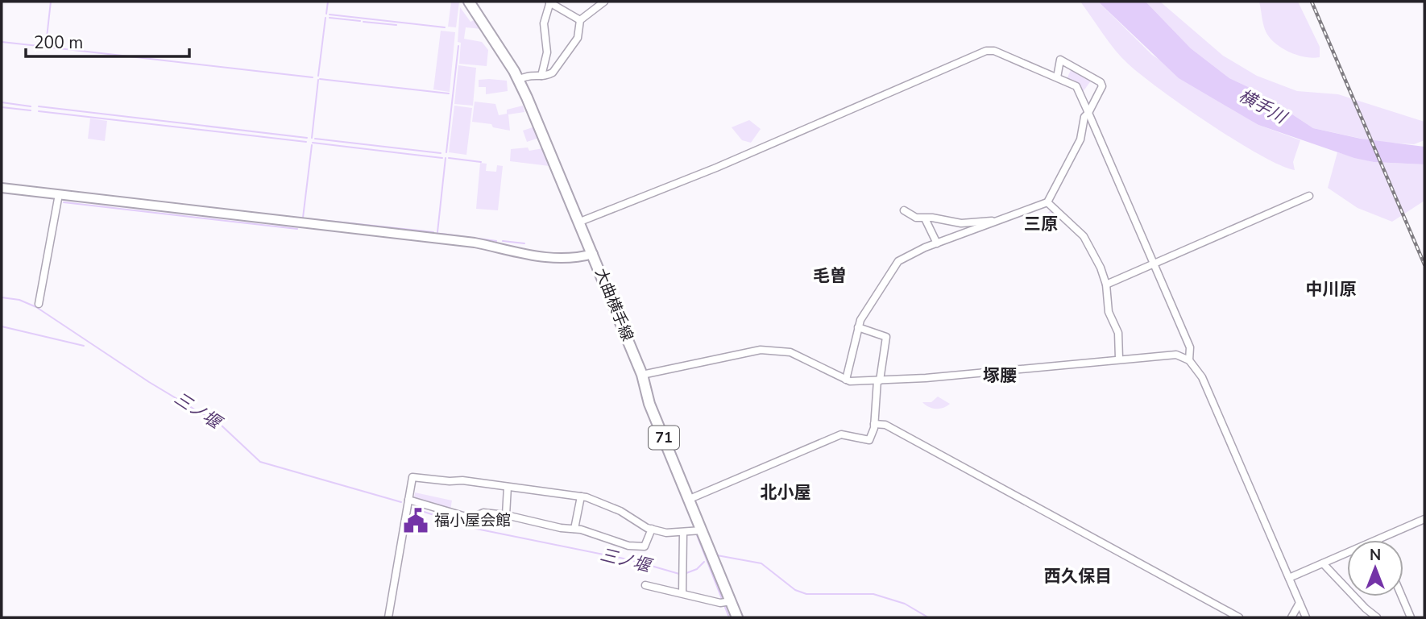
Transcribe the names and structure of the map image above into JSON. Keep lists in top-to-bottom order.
{
  "streets": {
    "main road": ["大曲横手線", "71"]
  },
  "districts": [
    "三原",
    "毛曽",
    "中川原",
    "塚腰",
    "北小屋",
    "西久保目"
  ],
  "water": ["横手川", "三ノ堰"],
  "places": {
    "public building": ["福小屋会館"]
  },
  "scale_bar": "200 m",
  "north": "top"
}
